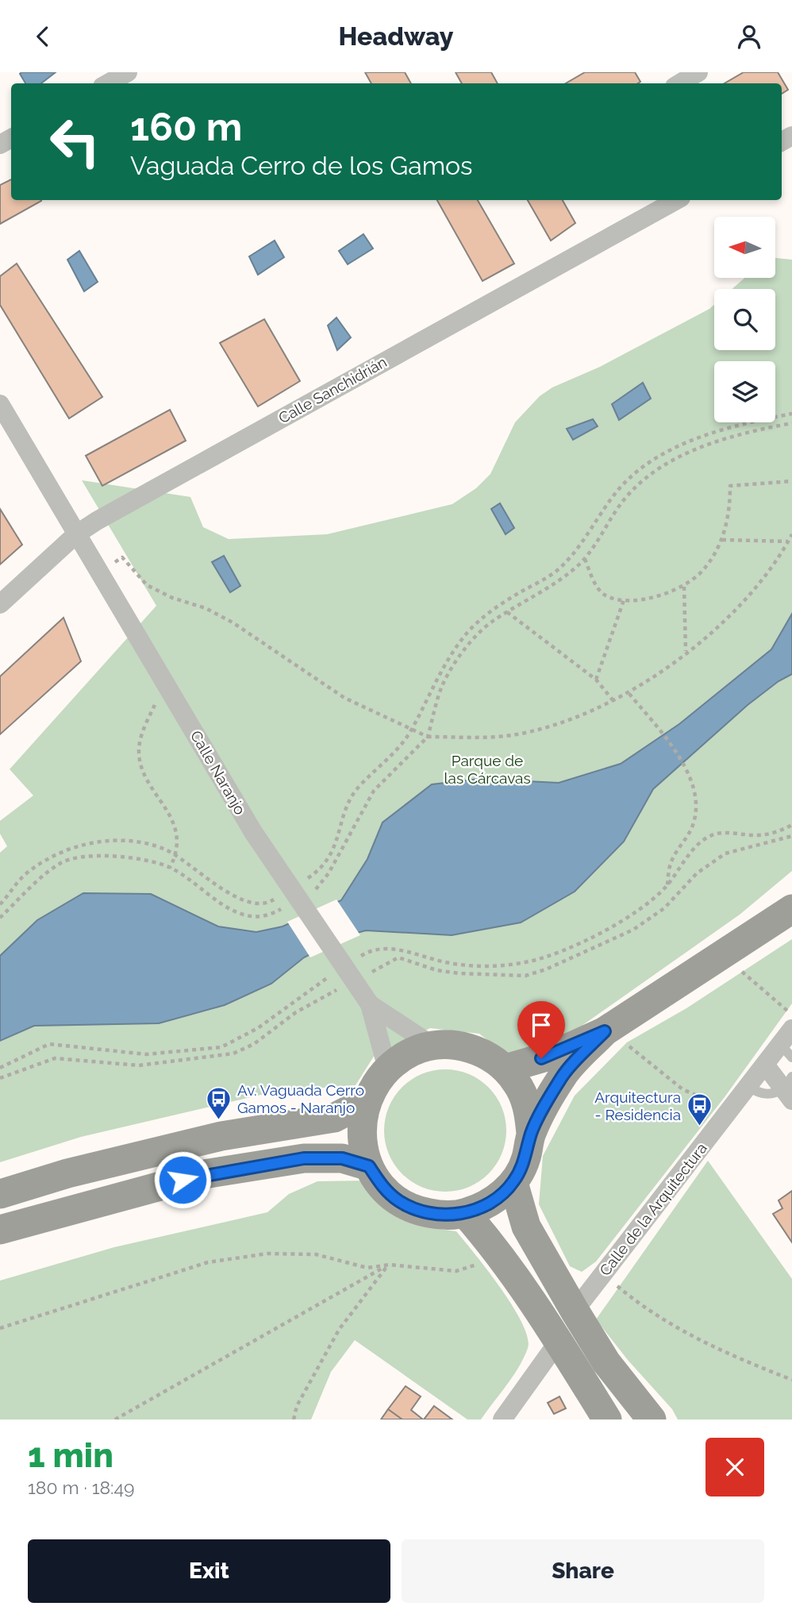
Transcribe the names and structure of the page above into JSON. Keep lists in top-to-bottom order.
{
  "streets": {
    "street": ["Calle Sanchidrián", "Calle Naranjo", "Calle de la Arquitectura"]
  },
  "crossings": [
    ["Calle Sanchidrián", "Calle Naranjo"]
  ],
  "parks": ["Parque de las Cárcavas"],
  "places": {
    "bus stop": ["Av. Vaguada Cerro Gamos - Naranjo", "Arquitectura - Residencia"]
  },
  "north": "left",
  "page": {
    "header": "Headway",
    "turn": ["160 m", "Vaguada Cerro de los Gamos"],
    "heading": ["1 min", "180 m · 18:49"],
    "buttons": ["Exit", "Share"]
  }
}
